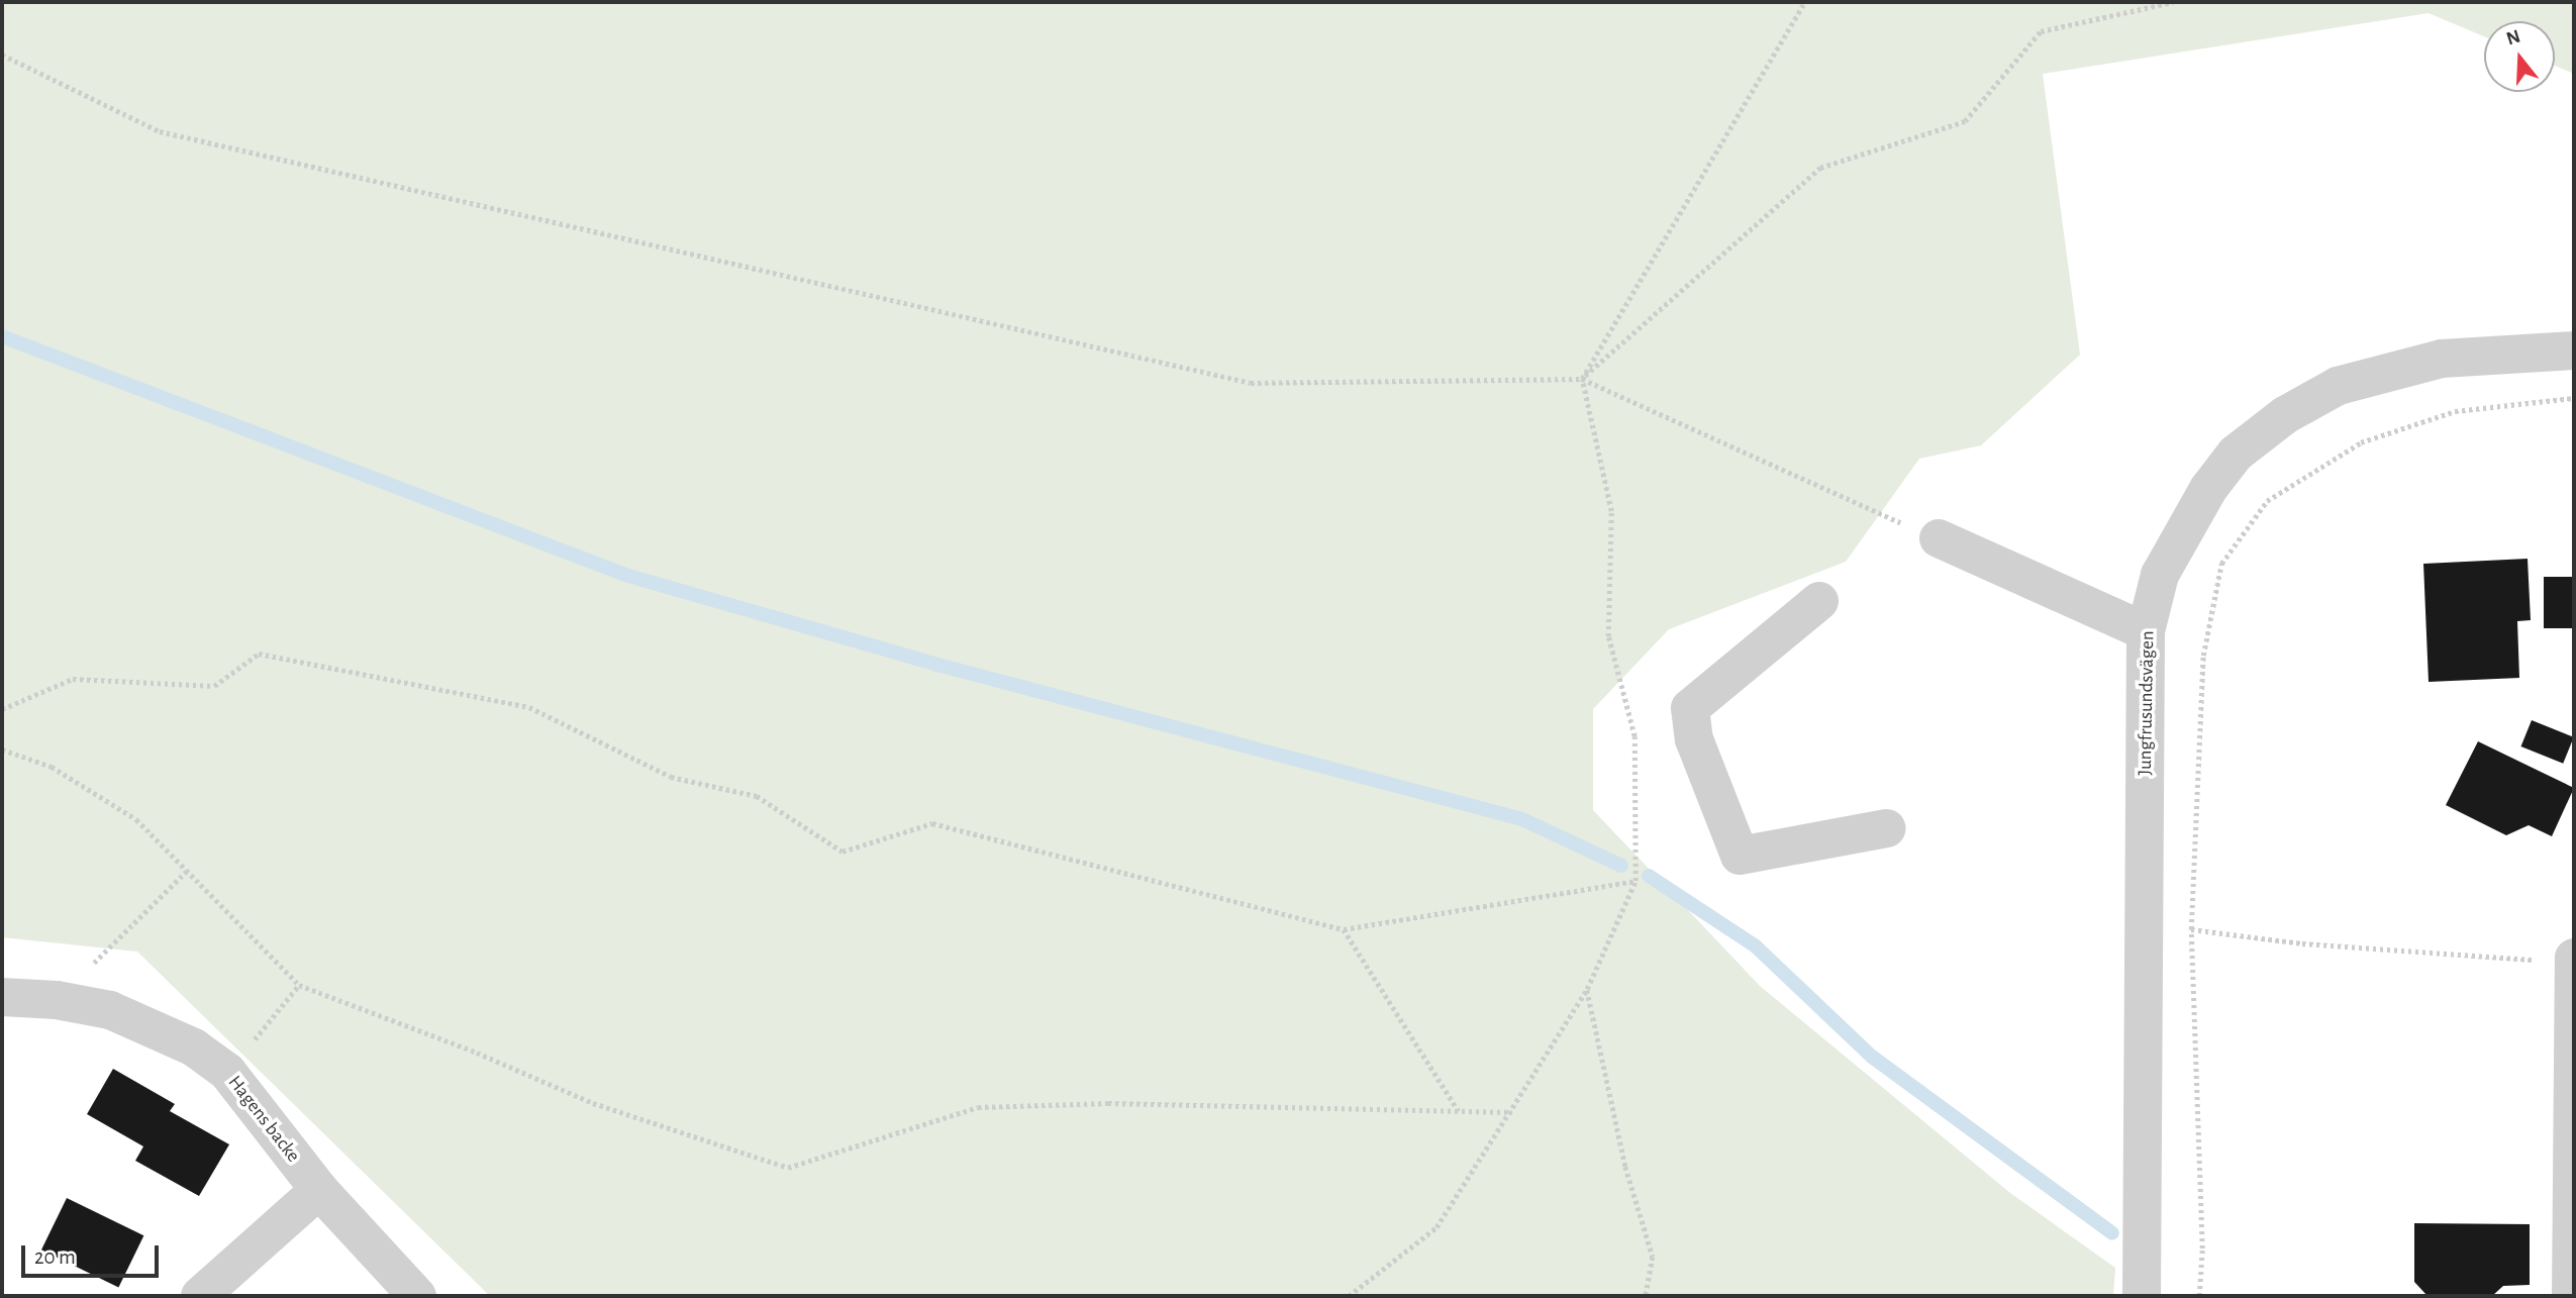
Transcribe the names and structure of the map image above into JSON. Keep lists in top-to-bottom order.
{
  "streets": {
    "street": ["Jungfrusundsvägen", "Hagens backe"]
  },
  "scale_bar": "20 m",
  "north": "top"
}
